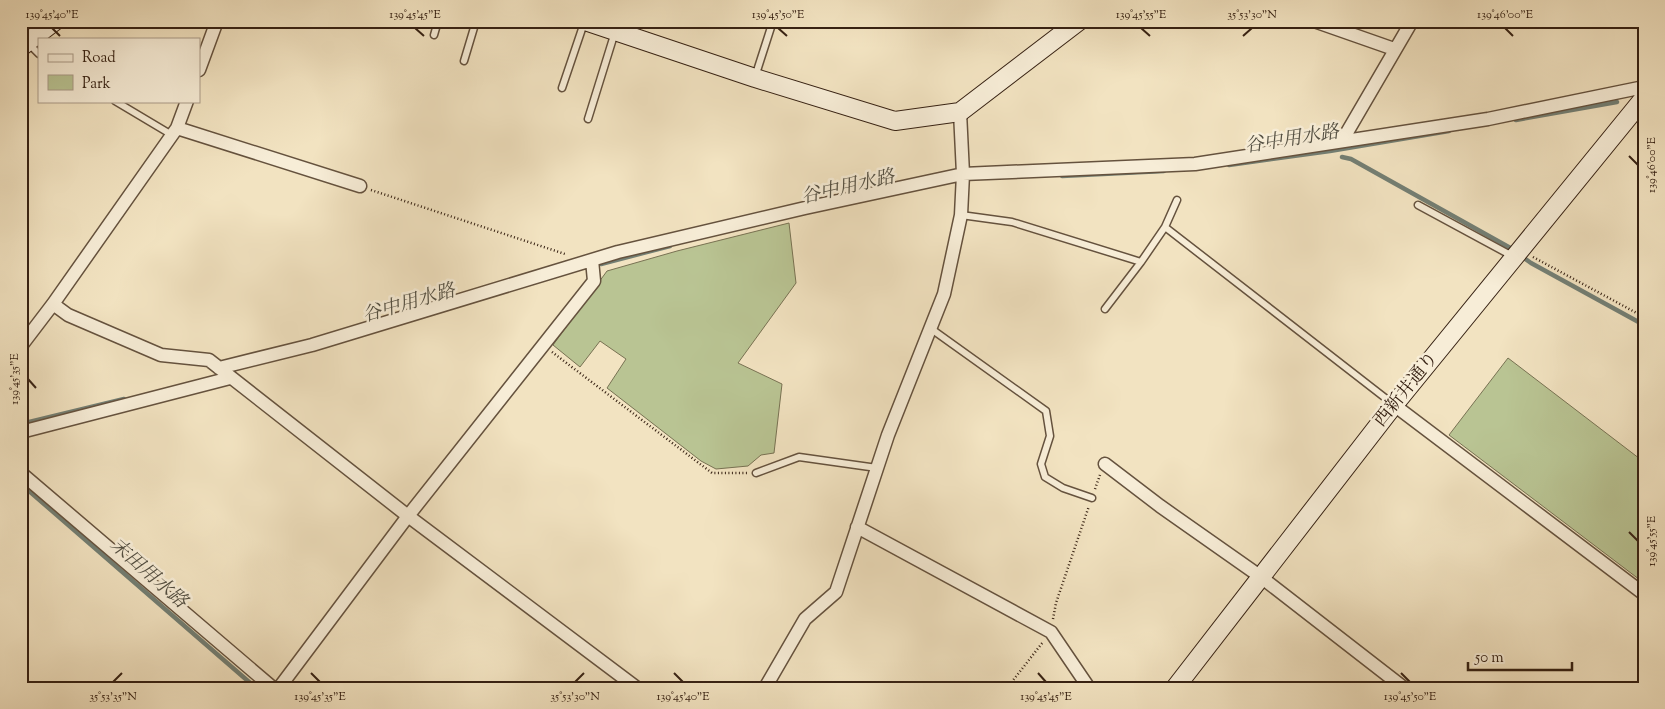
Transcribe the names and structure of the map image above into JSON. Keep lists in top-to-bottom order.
{
  "streets": {
    "street": ["西新井通り"]
  },
  "water": ["谷中用水路", "末田用水路"],
  "legend": ["Road", "Park"],
  "scale_bar": "50 m",
  "coordinates": [
    "139°45'40\"E",
    "139°45'45\"E",
    "139°45'50\"E",
    "139°45'55\"E",
    "35°53'30\"N",
    "139°46'00\"E",
    "139°45'35\"E",
    "35°53'35\"N"
  ]
}
